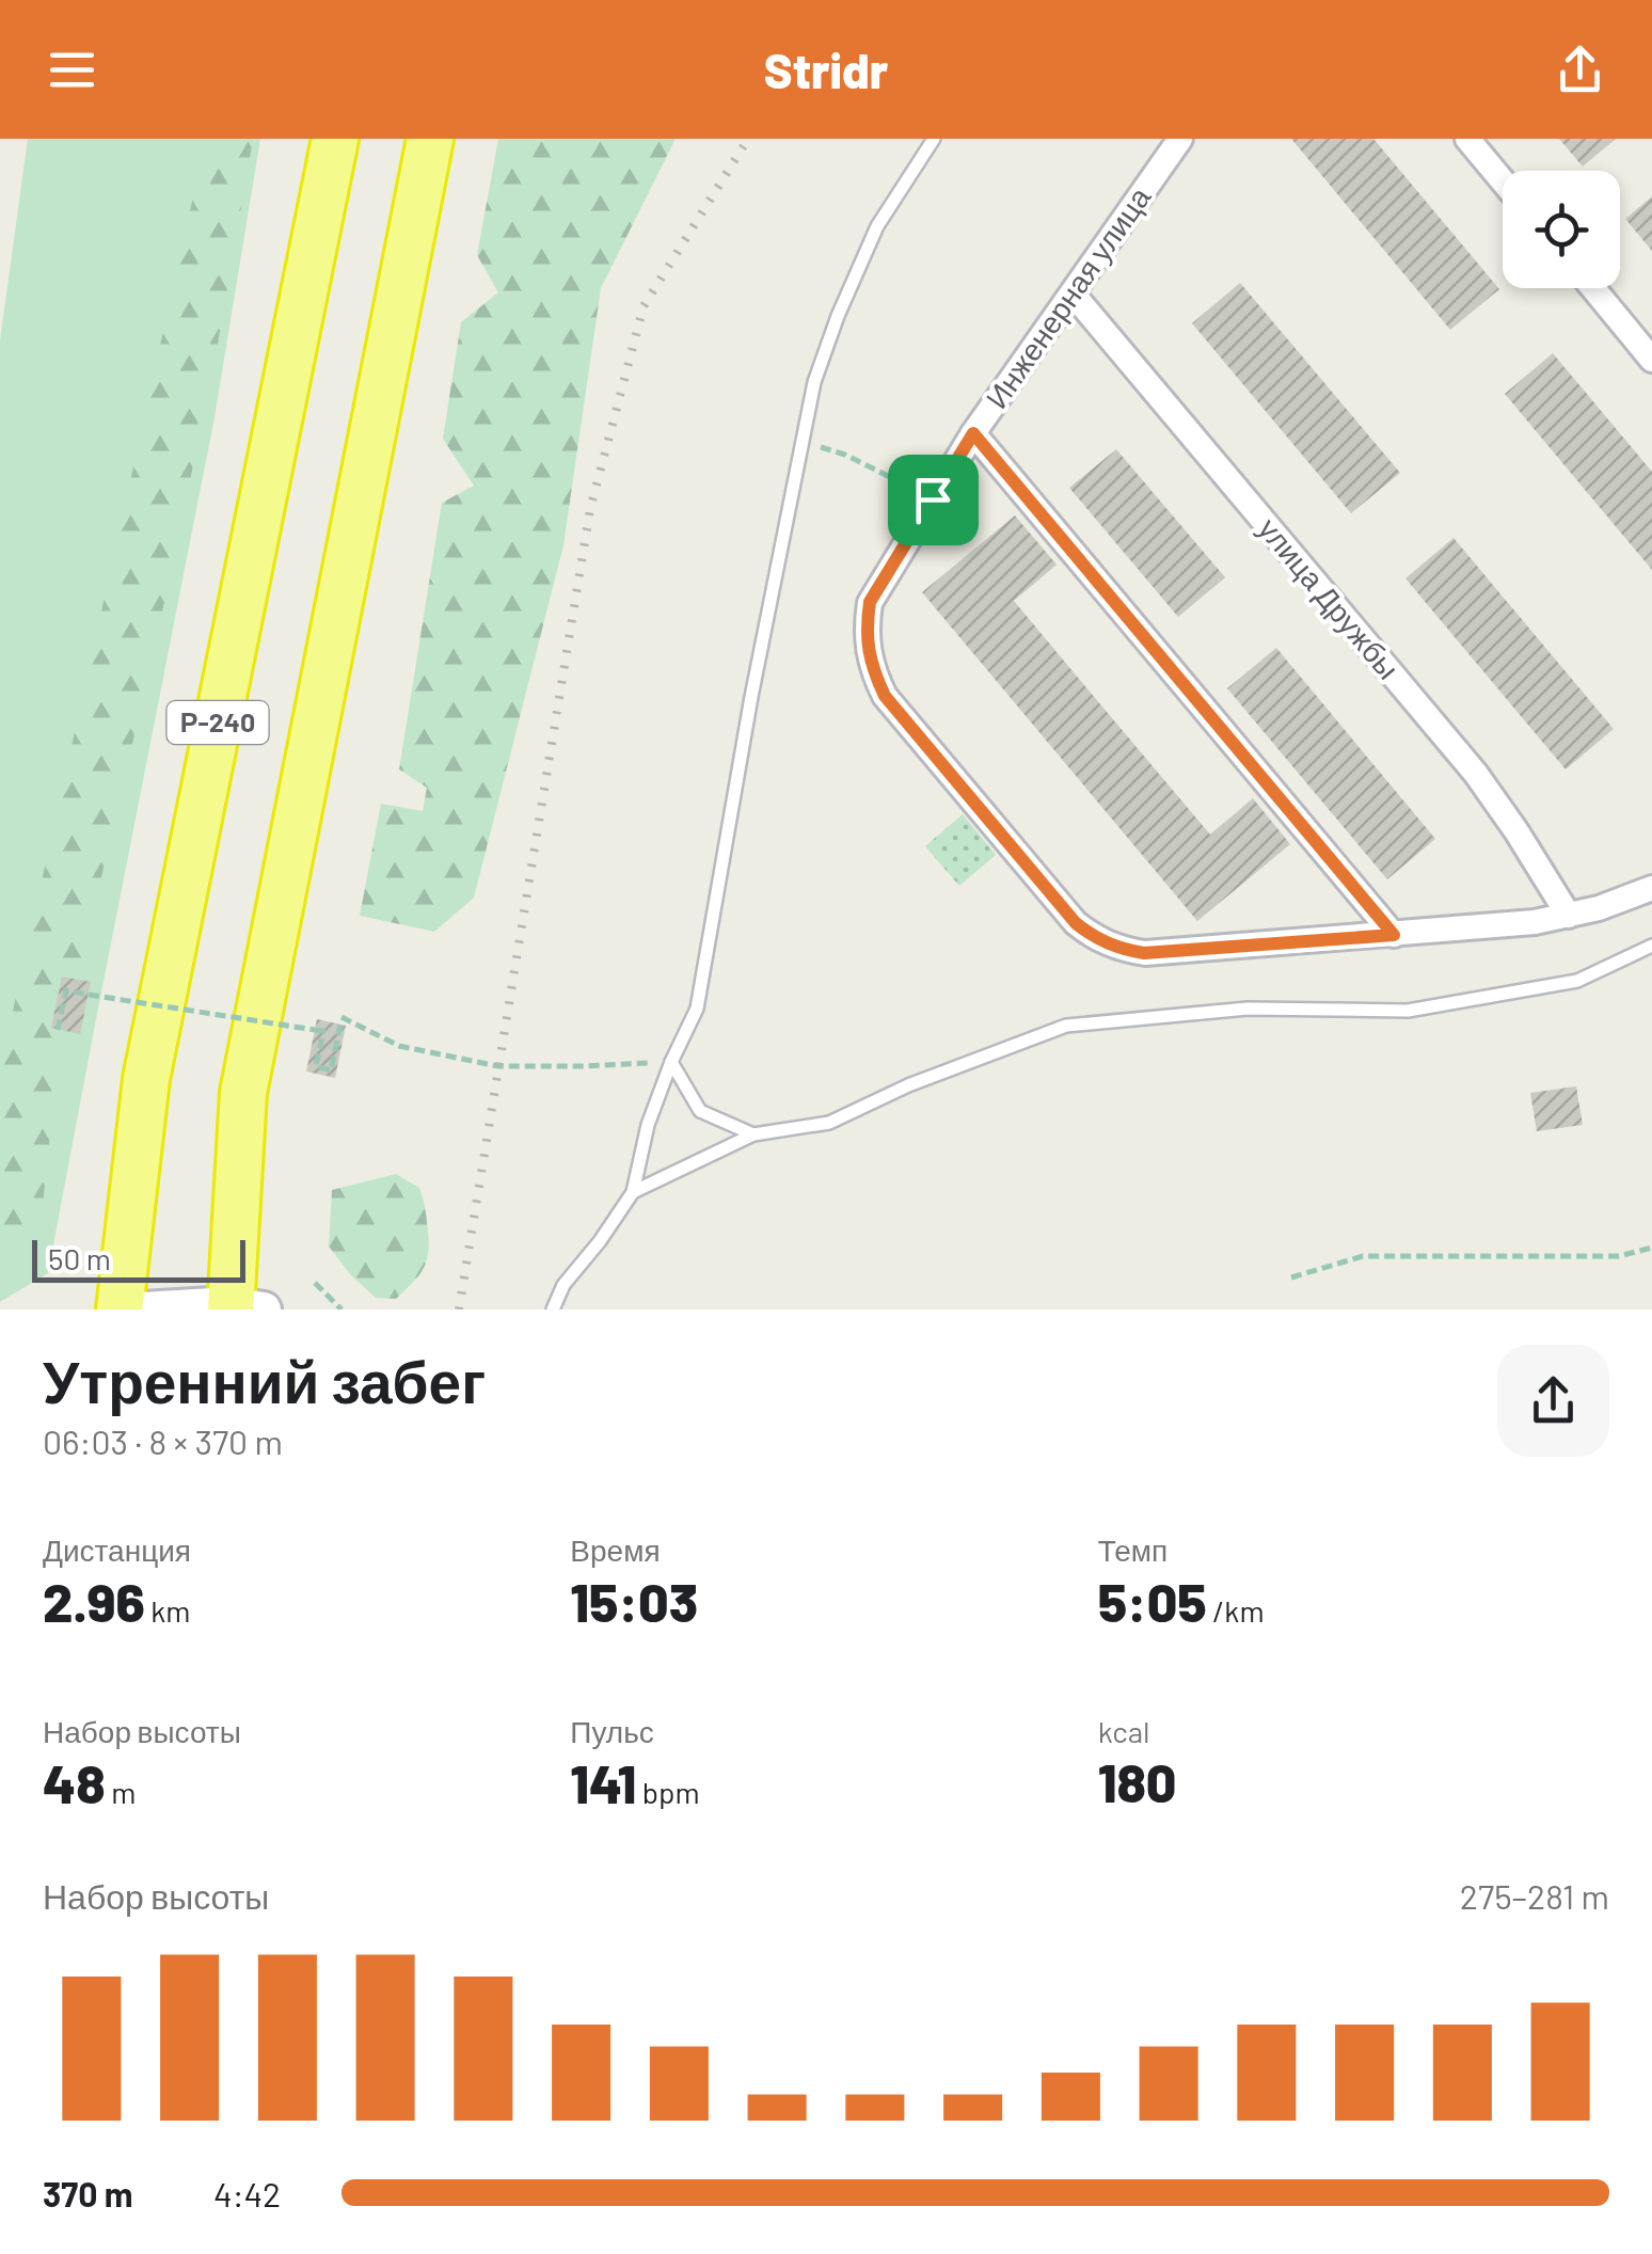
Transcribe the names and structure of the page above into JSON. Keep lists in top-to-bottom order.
{
  "streets": {
    "highway": ["Р-240"],
    "street": ["Инженерная улица", "улица Дружбы"]
  },
  "crossings": [
    ["Инженерная улица", "улица Дружбы"]
  ],
  "scale_bar": "50 m",
  "page": {
    "header": "Stridr",
    "scale": "50 m",
    "heading": ["Утренний забег", "06:03 · 8 × 370 m"],
    "stats": [
      ["Дистанция", "2.96 km"],
      ["Время", "15:03"],
      ["Темп", "5:05 /km"],
      ["Набор высоты", "48 m"],
      ["Пульс", "141 bpm"],
      ["kcal", "180"]
    ],
    "chart": ["Набор высоты", "275–281 m"],
    "list": [
      {
        "name": "370 m",
        "note": "4:42"
      }
    ]
  }
}
